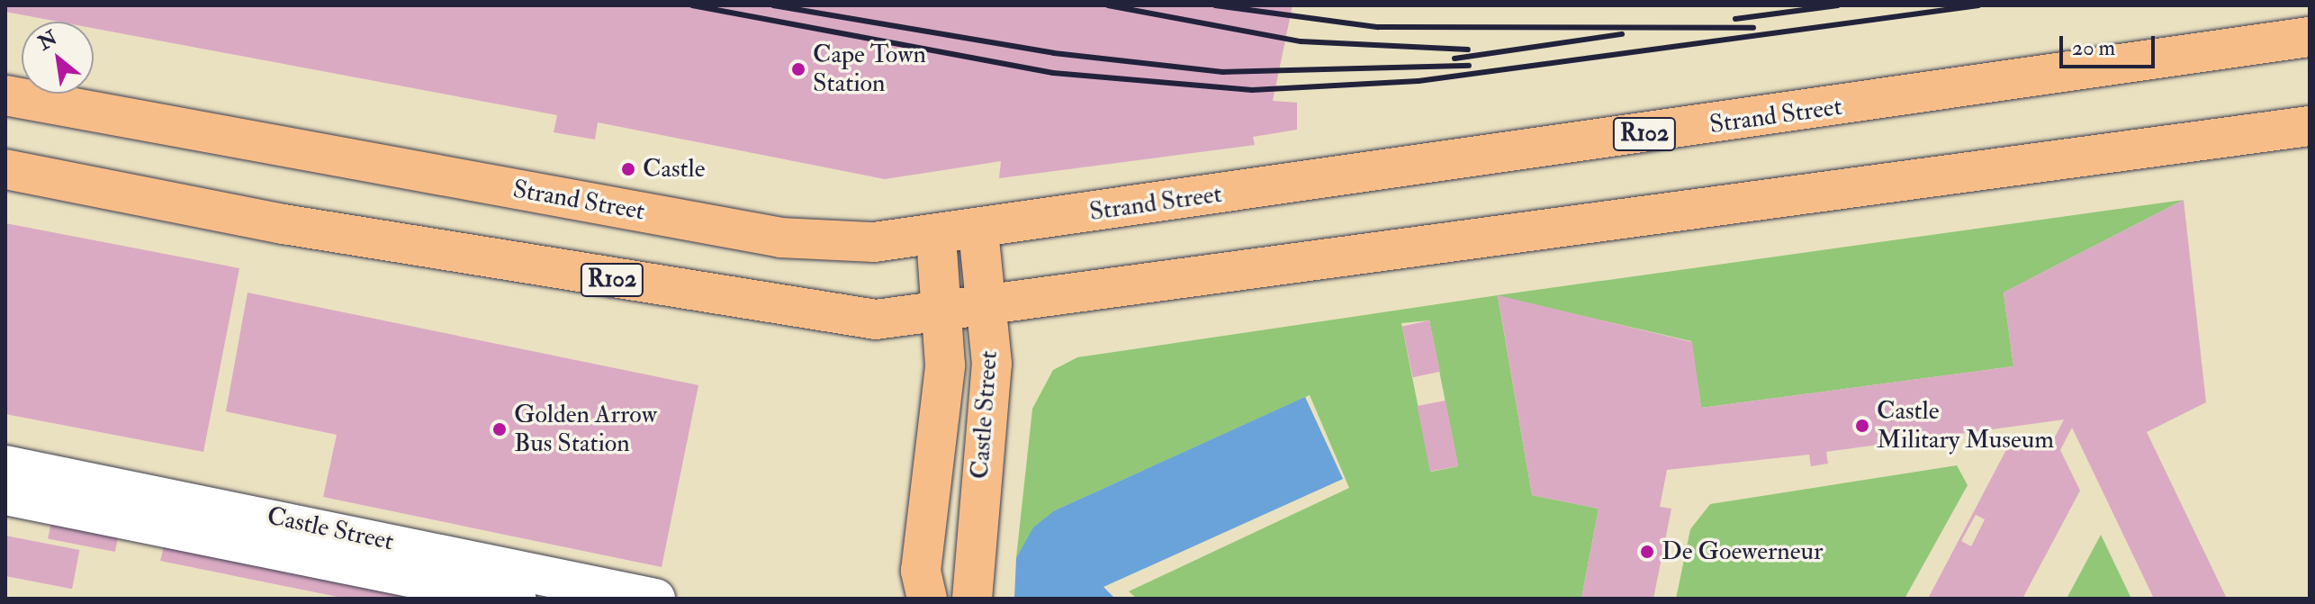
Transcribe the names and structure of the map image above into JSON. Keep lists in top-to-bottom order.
{
  "streets": {
    "main road": ["Strand Street", "R102", "Castle Street"]
  },
  "crossings": [
    ["Strand Street", "Castle Street"],
    ["R102", "Castle Street"]
  ],
  "places": [
    "Cape Town Station",
    "Castle",
    "Castle Military Museum",
    "Golden Arrow Bus Station",
    "De Goewerneur"
  ],
  "scale_bar": "20 m",
  "north": "top left"
}
